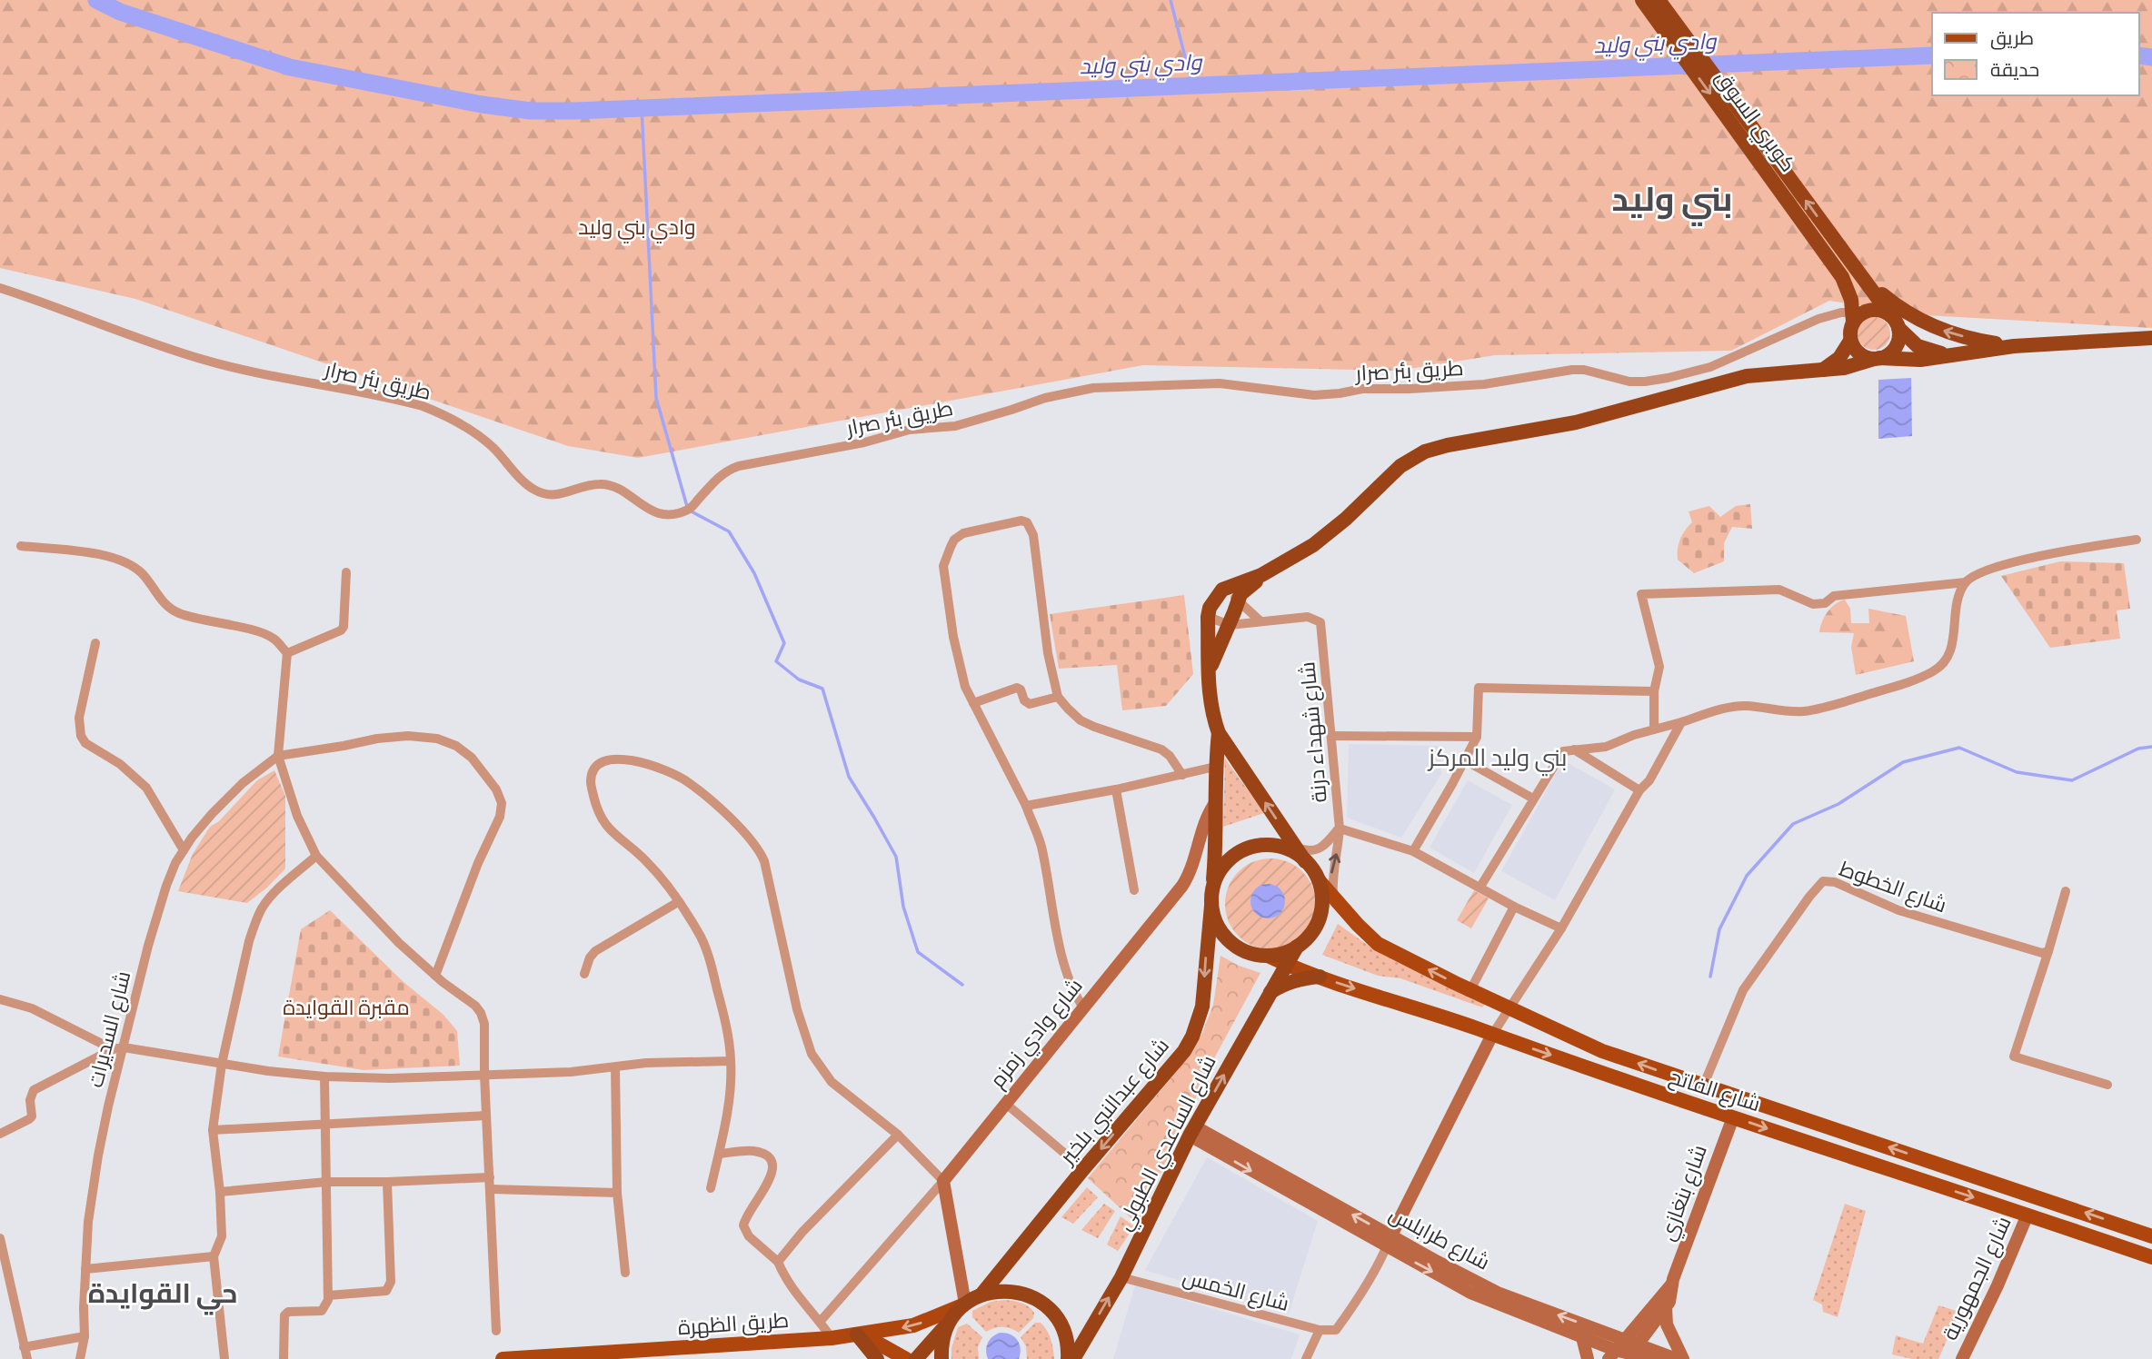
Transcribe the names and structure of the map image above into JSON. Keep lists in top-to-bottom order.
{
  "streets": {
    "highway": ["كوبري السوق", "شارع عبدالنبي بلخير", "شارع الساعدي الطبولي"],
    "main road": [
      "شارع وادي زمزم",
      "شارع الفاتح",
      "شارع بنغازي",
      "شارع طرابلس",
      "شارع الجمهورية",
      "طريق الظهرة"
    ],
    "street": [
      "طريق بئر صرار",
      "شارع شهداء درنة",
      "شارع الخطوط",
      "شارع السديرات",
      "شارع الخمس"
    ]
  },
  "crossings": [
    ["شارع شهداء درنة", "شارع الفاتح"],
    ["شارع الخطوط", "شارع الفاتح"],
    ["شارع الفاتح", "شارع عبدالنبي بلخير"],
    ["شارع الفاتح", "شارع الساعدي الطبولي"],
    ["شارع الفاتح", "شارع بنغازي"],
    ["شارع الفاتح", "شارع الجمهورية"],
    ["شارع عبدالنبي بلخير", "شارع الساعدي الطبولي"],
    ["شارع الساعدي الطبولي", "شارع طرابلس"],
    ["شارع الساعدي الطبولي", "شارع الخمس"]
  ],
  "one_way": ["شارع عبدالنبي بلخير", "شارع الساعدي الطبولي"],
  "districts": ["بني وليد", "بني وليد المركز", "حي القوايدة"],
  "water": ["وادي بني وليد"],
  "parks": ["وادي بني وليد", "مقبرة القوايدة"],
  "legend": ["طريق", "حديقة"]
}
